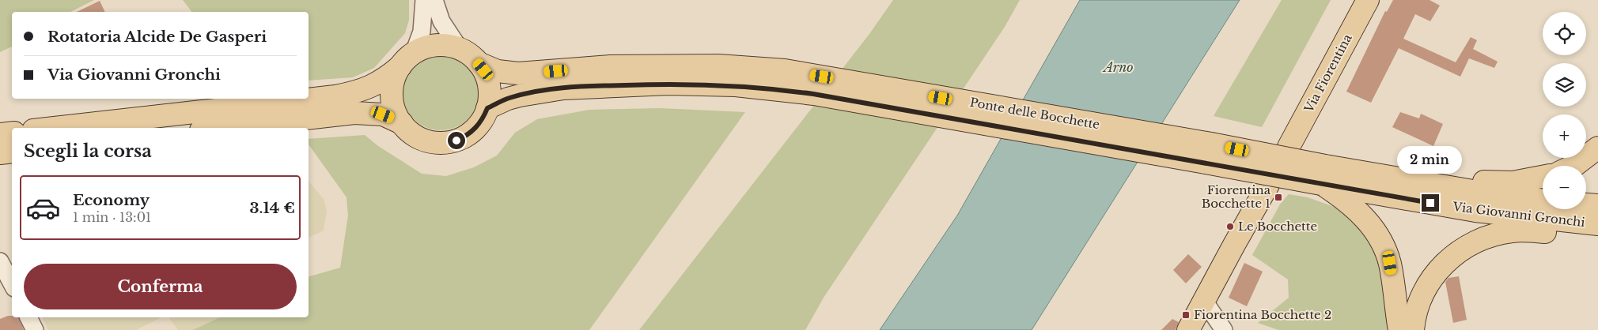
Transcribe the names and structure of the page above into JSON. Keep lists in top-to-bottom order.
{
  "streets": {
    "main road": ["Via Fiorentina", "Ponte delle Bocchette", "Via Giovanni Gronchi"]
  },
  "crossings": [
    ["Ponte delle Bocchette", "Via Giovanni Gronchi"]
  ],
  "water": ["Arno"],
  "places": {
    "transit": ["Fiorentina Bocchette 1", "Fiorentina Bocchette 2"],
    "other": ["Le Bocchette"]
  },
  "page": {
    "map_buttons": ["+", "−"],
    "banner": ["Rotatoria Alcide De Gasperi", "Via Giovanni Gronchi"],
    "heading": "Scegli la corsa",
    "bubble": "2 min",
    "list": [
      {
        "name": "Economy",
        "note": "1 min · 13:01",
        "value": "3.14 €"
      }
    ],
    "buttons": "Conferma"
  }
}
